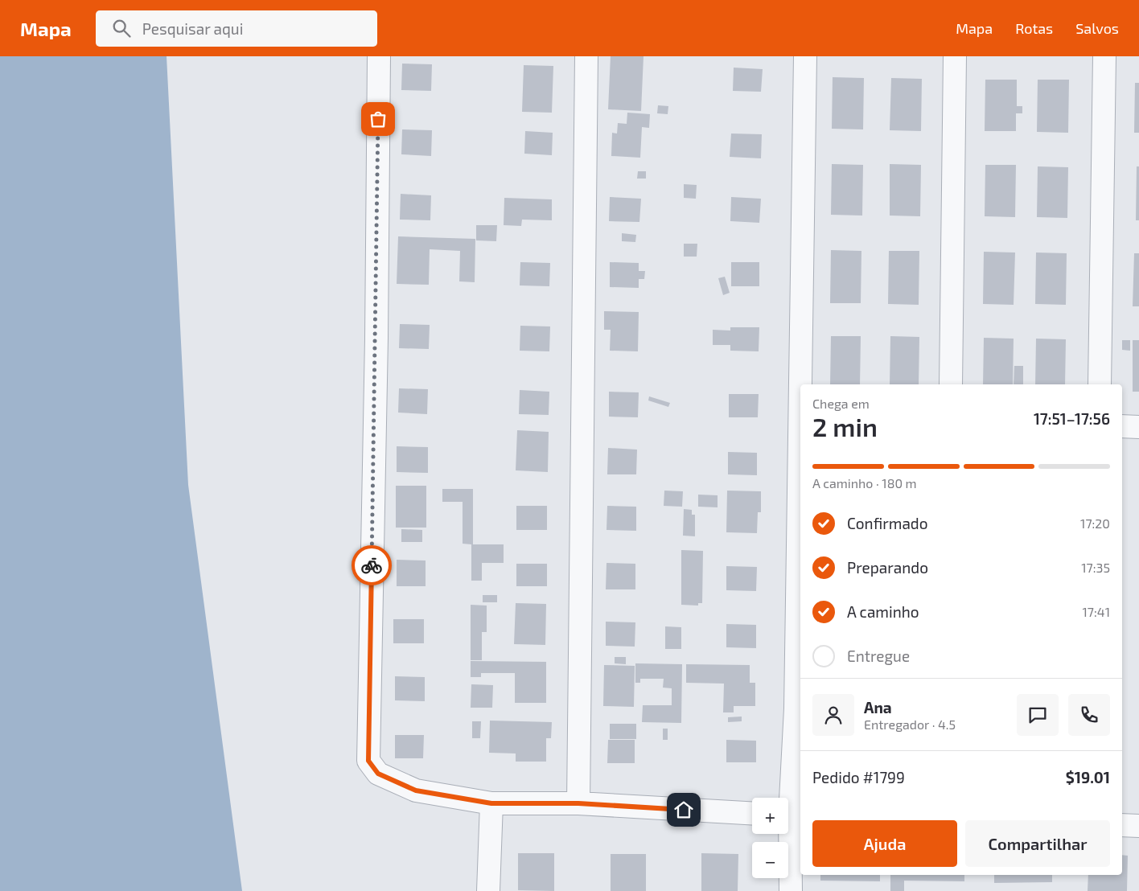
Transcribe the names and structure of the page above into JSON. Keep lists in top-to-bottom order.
{
  "page": {
    "header": "Mapa",
    "search": "Pesquisar aqui",
    "nav": ["Mapa", "Rotas", "Salvos"],
    "heading": ["2 min", "Chega em", "17:51–17:56"],
    "panel": [
      "Ana",
      "Entregador · 4.5",
      "Pedido #1799",
      "$19.01"
    ],
    "bar": "A caminho · 180 m",
    "list": [
      ["Confirmado", "17:20"],
      ["Preparando", "17:35"],
      ["A caminho", "17:41"],
      "Entregue"
    ],
    "map_buttons": ["+", "−"],
    "buttons": ["Ajuda", "Compartilhar"]
  }
}
